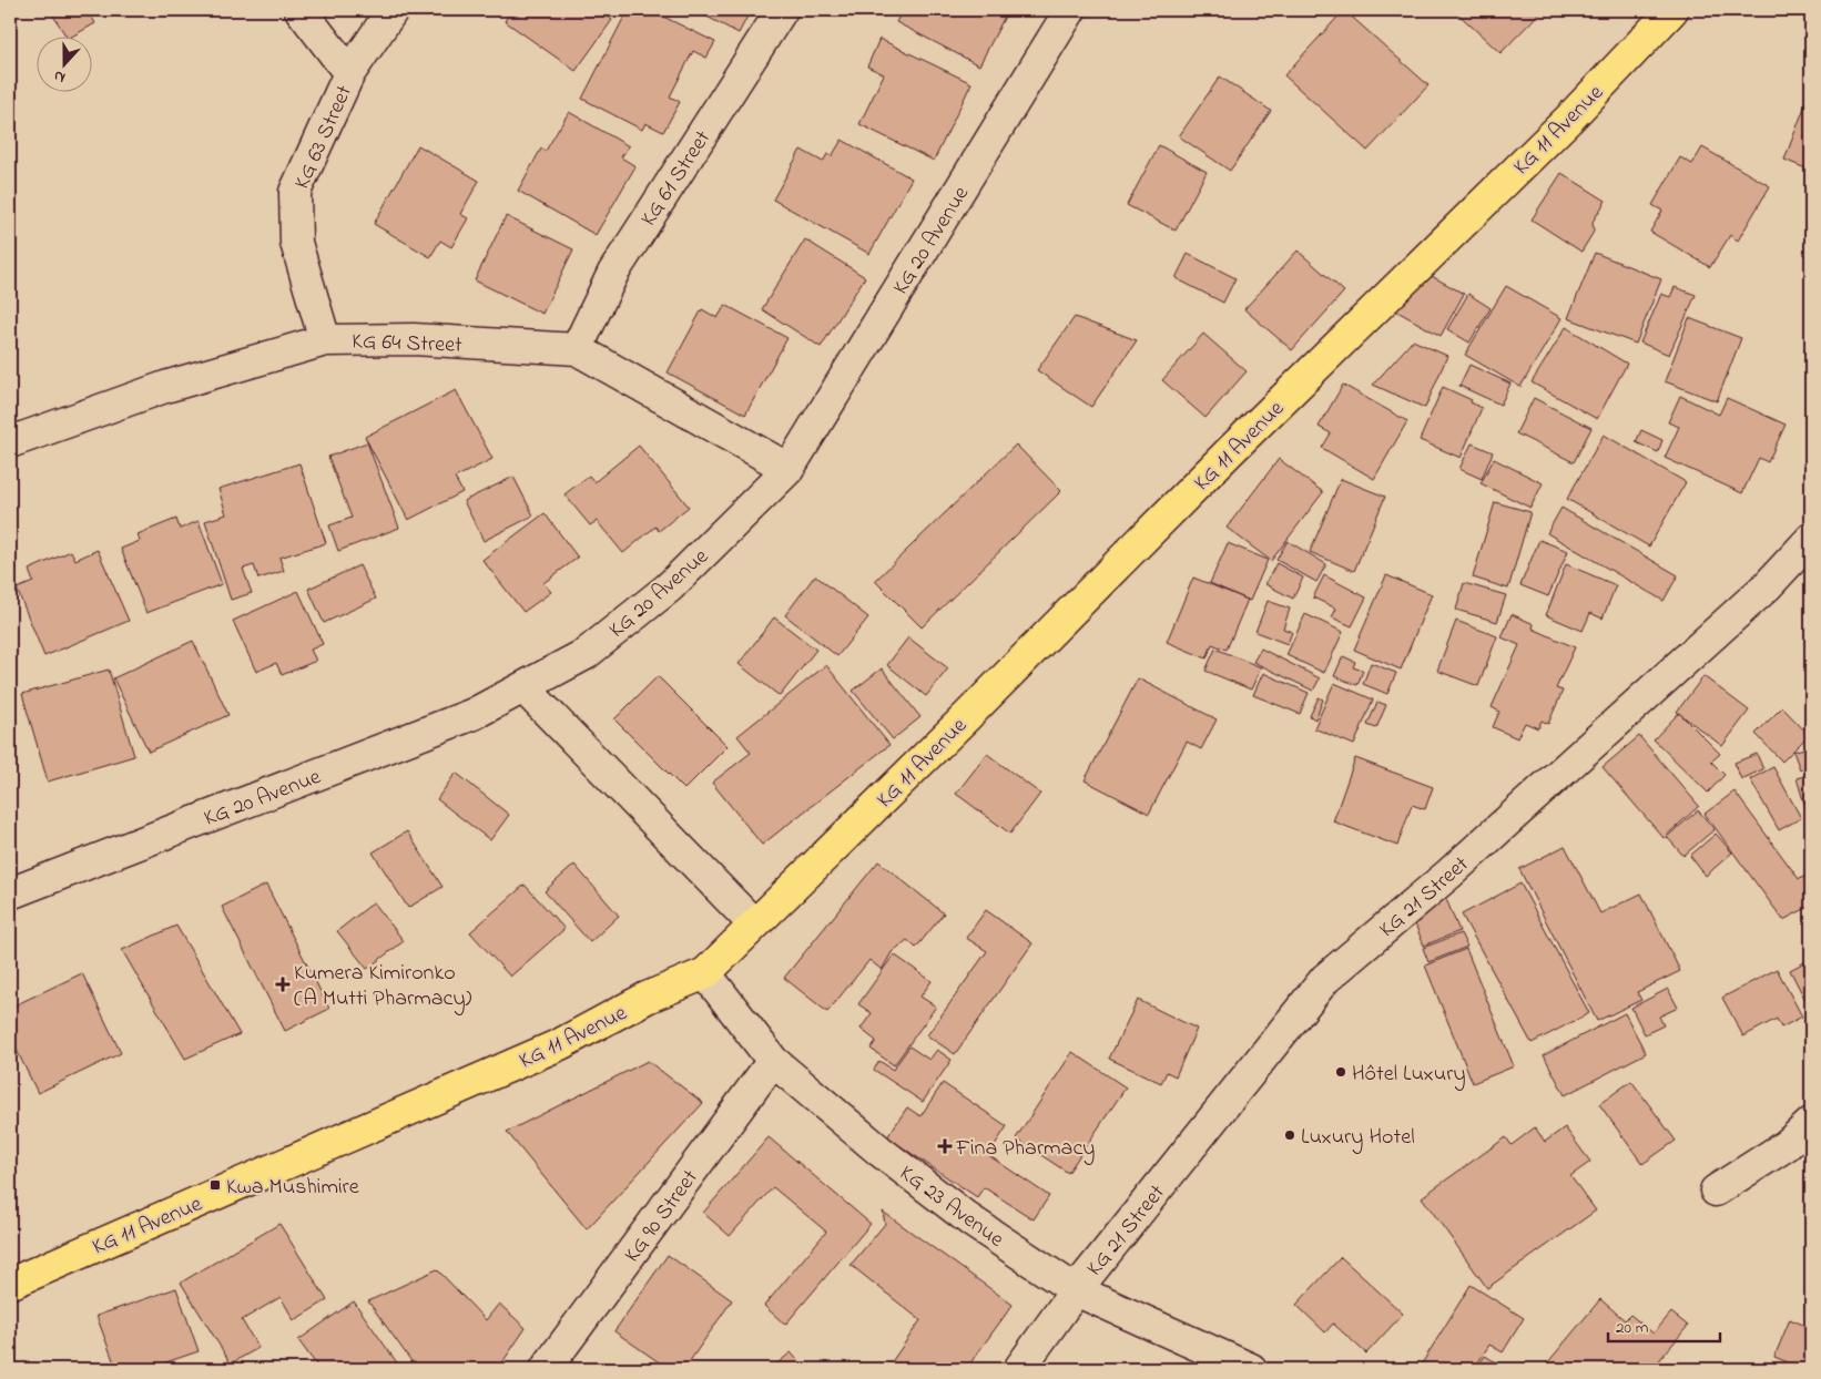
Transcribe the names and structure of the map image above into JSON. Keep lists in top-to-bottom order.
{
  "streets": {
    "main road": ["KG 11 Avenue"],
    "street": [
      "KG 63 Street",
      "KG 61 Street",
      "KG 20 Avenue",
      "KG 64 Street",
      "KG 21 Street",
      "KG 23 Avenue",
      "KG 90 Street"
    ]
  },
  "crossings": [
    ["KG 11 Avenue", "KG 23 Avenue"],
    ["KG 63 Street", "KG 64 Street"],
    ["KG 61 Street", "KG 64 Street"],
    ["KG 20 Avenue", "KG 64 Street"],
    ["KG 21 Street", "KG 23 Avenue"],
    ["KG 23 Avenue", "KG 90 Street"]
  ],
  "places": {
    "health": ["Kumera Kimironko (A Mutti Pharmacy)", "Fina Pharmacy"],
    "other": ["Hôtel Luxury", "Luxury Hotel"],
    "transit": ["Kwa Mushimire"]
  },
  "scale_bar": "20 m",
  "north": "bottom"
}
